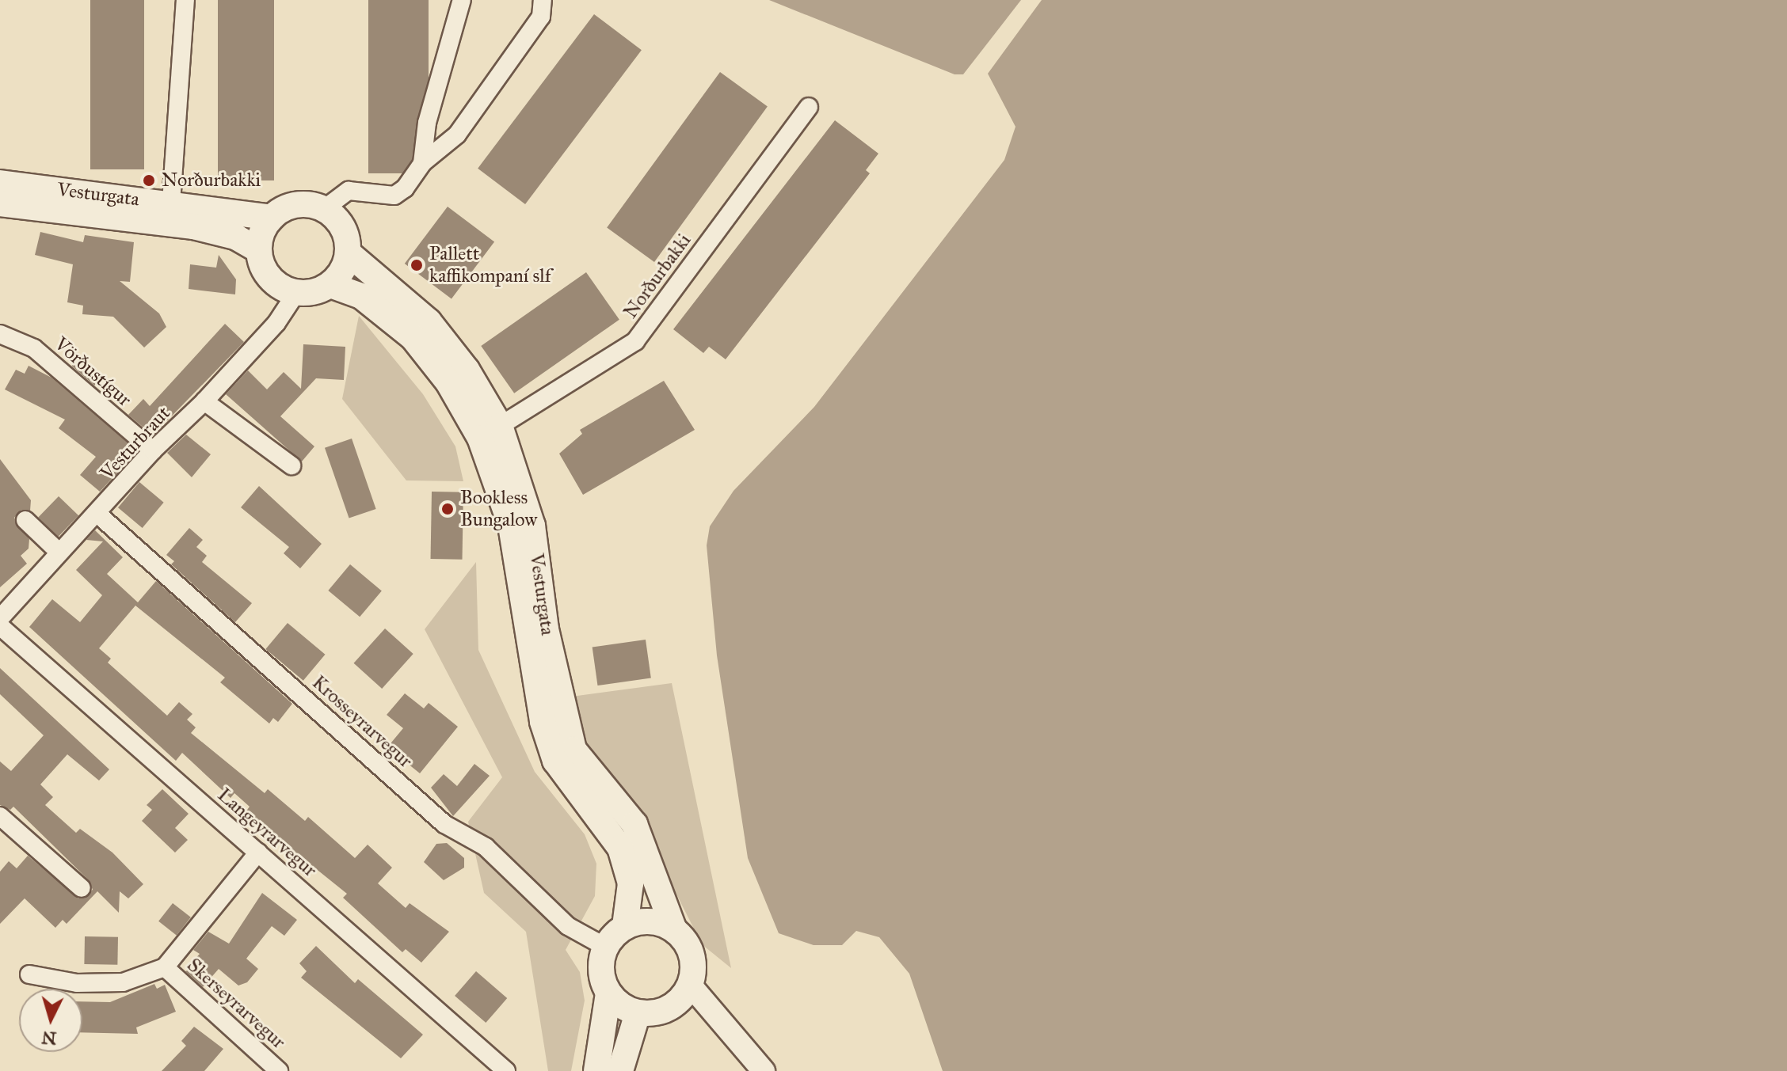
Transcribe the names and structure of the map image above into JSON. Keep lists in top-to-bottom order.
{
  "streets": {
    "main road": ["Vesturgata"],
    "street": [
      "Norðurbakki",
      "Vörðustígur",
      "Vesturbraut",
      "Krosseyrarvegur",
      "Langeyrarvegur",
      "Skerseyrarvegur"
    ]
  },
  "crossings": [
    ["Vesturgata", "Norðurbakki"],
    ["Vesturgata", "Vesturbraut"],
    ["Vesturgata", "Krosseyrarvegur"],
    ["Vörðustígur", "Vesturbraut"],
    ["Vesturbraut", "Krosseyrarvegur"],
    ["Langeyrarvegur", "Skerseyrarvegur"]
  ],
  "places": ["Norðurbakki", "Pallett kaffikompaní slf", "Bookless Bungalow"],
  "north": "bottom"
}
